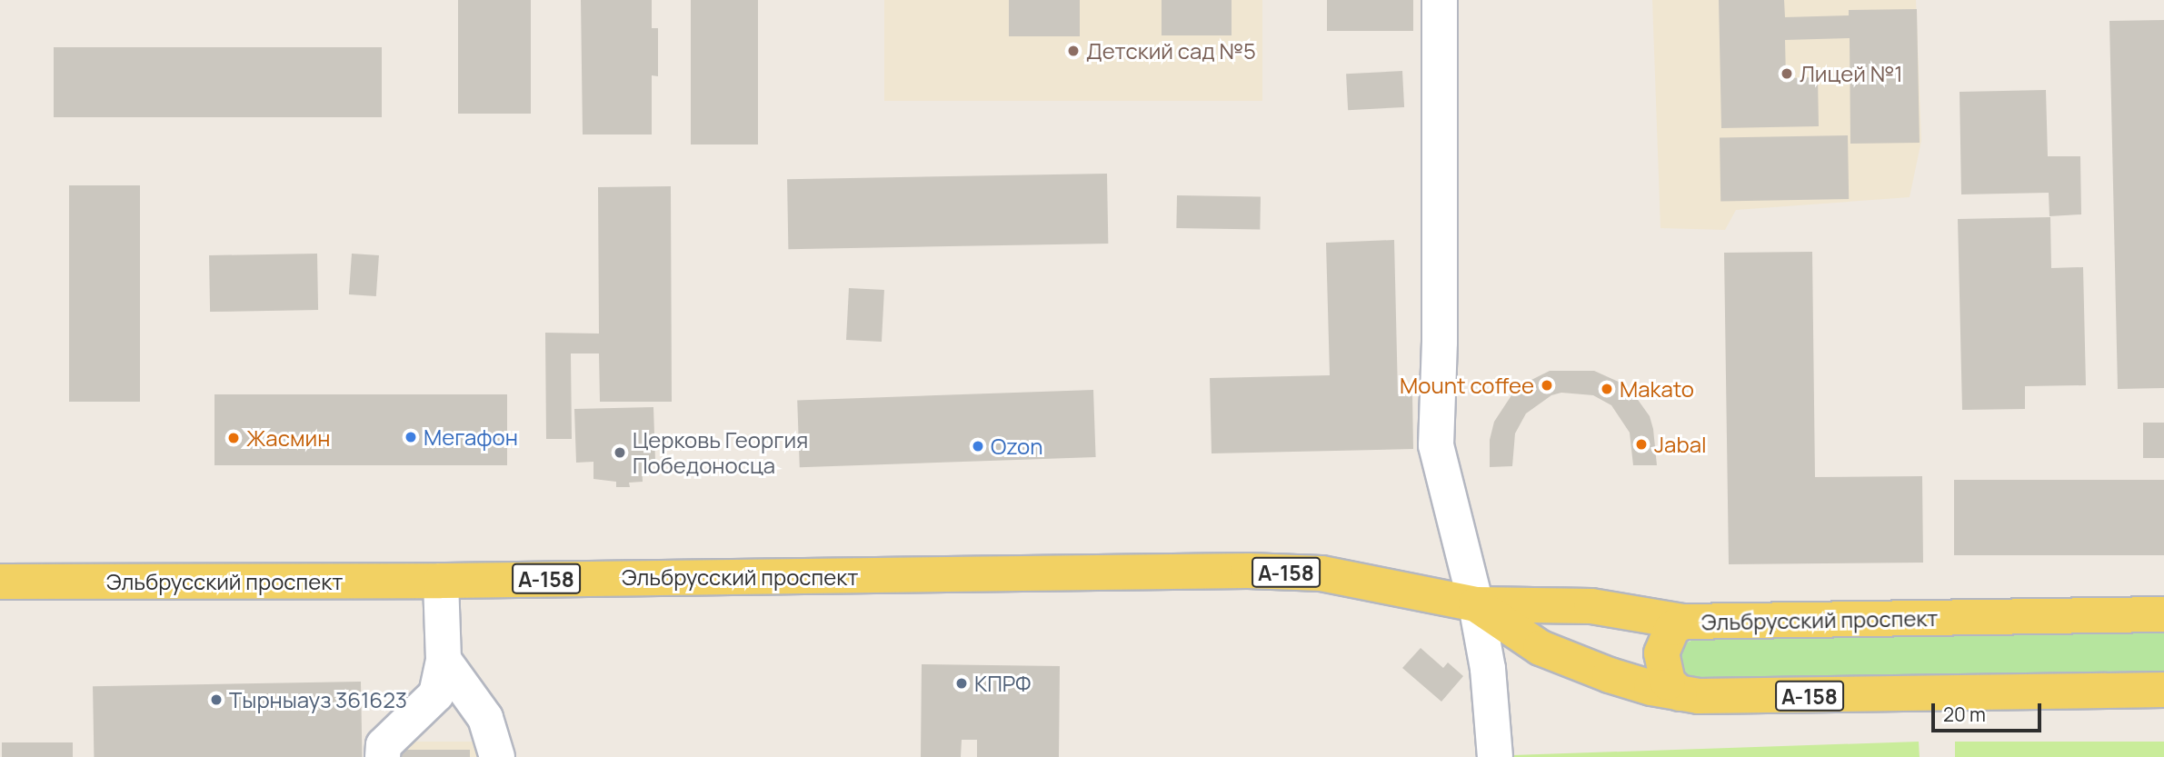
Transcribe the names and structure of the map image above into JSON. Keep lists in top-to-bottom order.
{
  "streets": {
    "main road": ["А-158", "Эльбрусский проспект"]
  },
  "places": [
    "Детский сад №5",
    "Лицей №1",
    "Mount coffee",
    "Мakato",
    "Мегафон",
    "Жасмин",
    "Jabal",
    "Ozon",
    "Церковь Георгия Победоносца",
    "КПРФ",
    "Тырныауз 361623"
  ],
  "scale_bar": "20 m"
}
